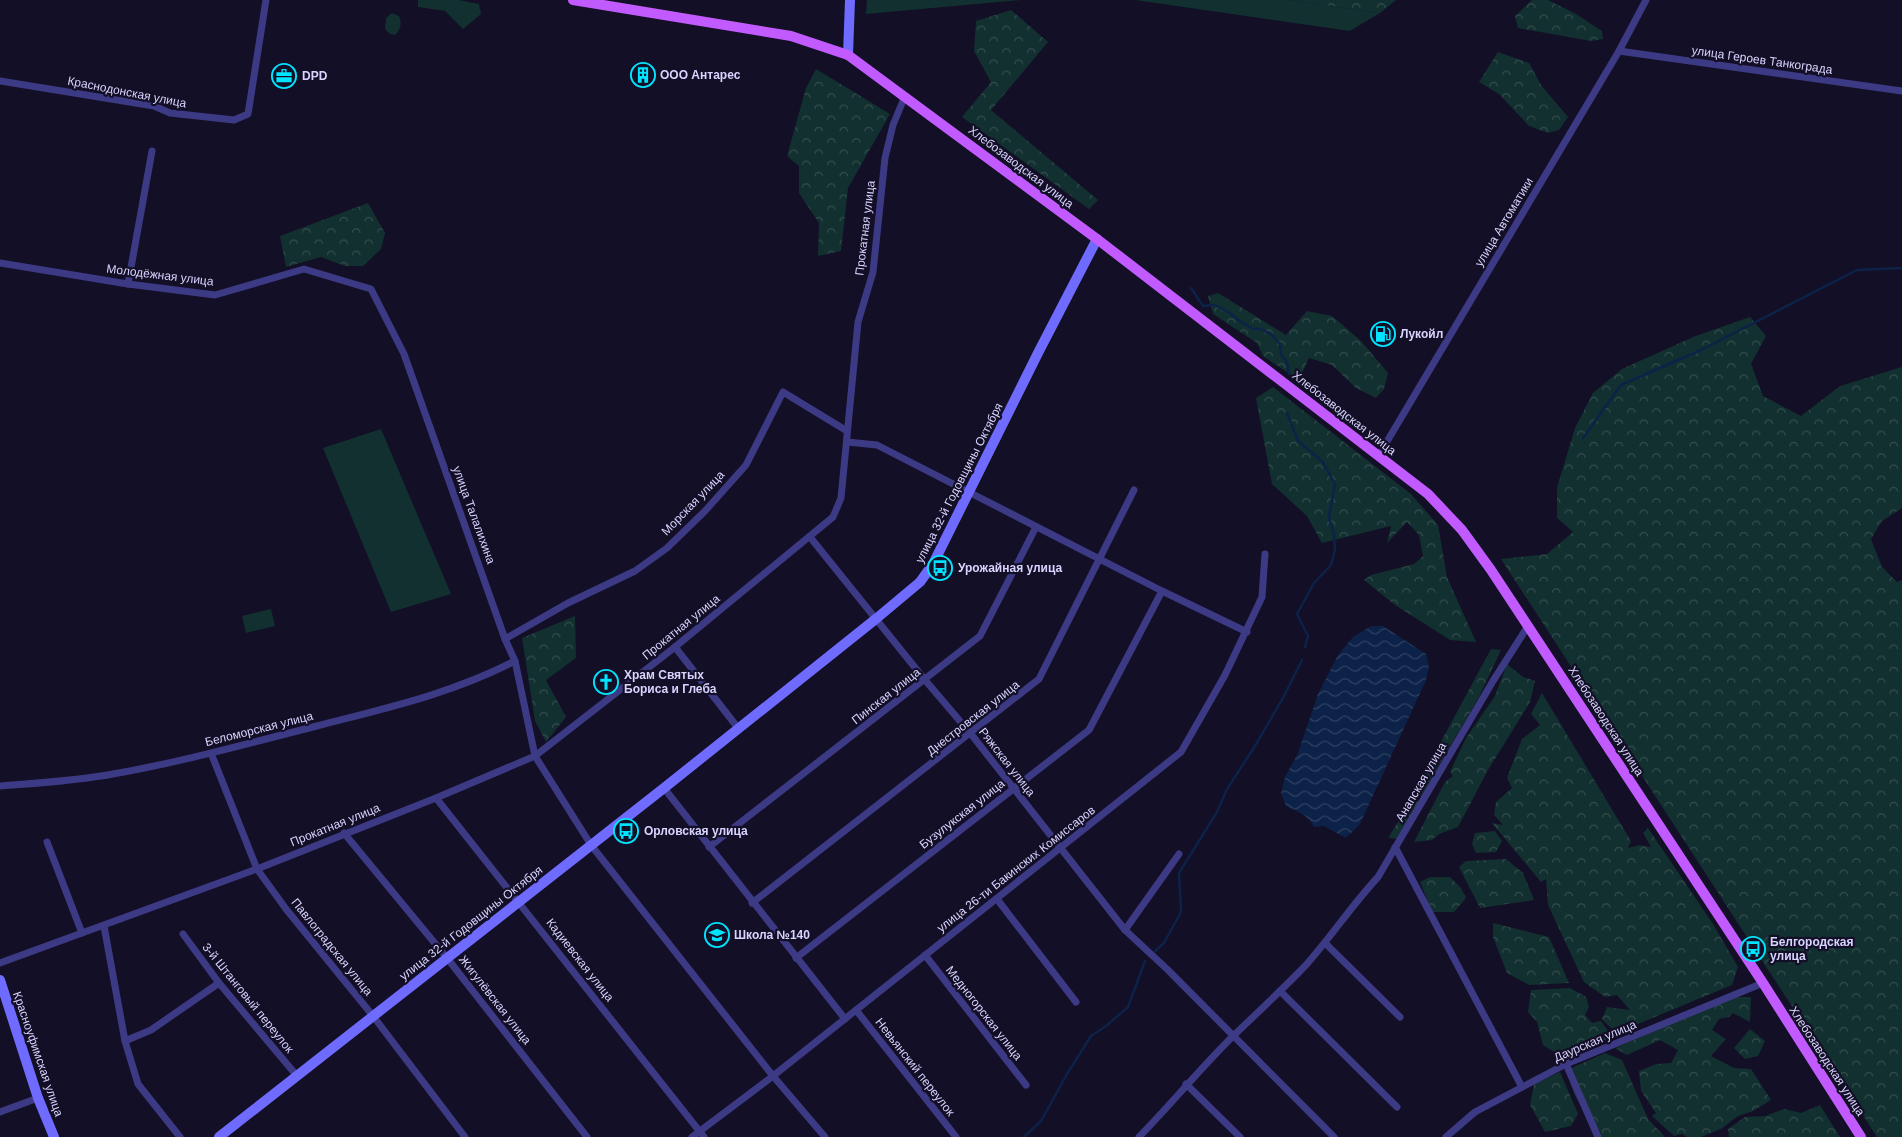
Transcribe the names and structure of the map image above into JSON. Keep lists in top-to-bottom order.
{
  "streets": {
    "main road": ["Хлебозаводская улица", "улица 32-й Годовщины Октября", "Красноуфимская улица"],
    "street": [
      "улица Героев Танкограда",
      "Краснодонская улица",
      "улица Автоматики",
      "Прокатная улица",
      "Молодёжная улица",
      "Морская улица",
      "улица Талалихина",
      "Пинская улица",
      "Днестровская улица",
      "Беломорская улица",
      "Ряжская улица",
      "Анапская улица",
      "Бузулукская улица",
      "улица 26-ти Бакинских Комиссаров",
      "Павлоградская улица",
      "Кадиевская улица",
      "3-й Штанговый переулок",
      "Жигулёвская улица",
      "Медногорская улица",
      "Даурская улица",
      "Невьянский переулок"
    ]
  },
  "crossings": [
    ["улица Героев Танкограда", "улица Автоматики"],
    ["Хлебозаводская улица", "улица Автоматики"],
    ["Хлебозаводская улица", "Прокатная улица"],
    ["Хлебозаводская улица", "улица 32-й Годовщины Октября"],
    ["Хлебозаводская улица", "Анапская улица"],
    ["Хлебозаводская улица", "Даурская улица"],
    ["Прокатная улица", "Морская улица"],
    ["Прокатная улица", "улица Талалихина"],
    ["Прокатная улица", "Ряжская улица"],
    ["Прокатная улица", "Павлоградская улица"],
    ["Прокатная улица", "Кадиевская улица"],
    ["Прокатная улица", "Жигулёвская улица"],
    ["Молодёжная улица", "улица Талалихина"],
    ["улица 32-й Годовщины Октября", "Ряжская улица"],
    ["улица 32-й Годовщины Октября", "Павлоградская улица"],
    ["улица 32-й Годовщины Октября", "Кадиевская улица"],
    ["улица 32-й Годовщины Октября", "3-й Штанговый переулок"],
    ["улица 32-й Годовщины Октября", "Жигулёвская улица"],
    ["Морская улица", "улица Талалихина"],
    ["улица Талалихина", "Беломорская улица"],
    ["Пинская улица", "Ряжская улица"],
    ["Днестровская улица", "Ряжская улица"],
    ["Беломорская улица", "Павлоградская улица"],
    ["Ряжская улица", "Анапская улица"],
    ["Ряжская улица", "Бузулукская улица"],
    ["Ряжская улица", "улица 26-ти Бакинских Комиссаров"],
    ["улица 26-ти Бакинских Комиссаров", "Кадиевская улица"],
    ["улица 26-ти Бакинских Комиссаров", "Медногорская улица"],
    ["улица 26-ти Бакинских Комиссаров", "Невьянский переулок"]
  ],
  "places": {
    "building": ["ООО Антарес"],
    "office": ["DPD"],
    "fuel station": ["Лукойл"],
    "bus stop": ["Урожайная улица", "Орловская улица", "Белгородская улица"],
    "church": ["Храм Святых Бориса и Глеба"],
    "school or university": ["Школа №140"]
  }
}
